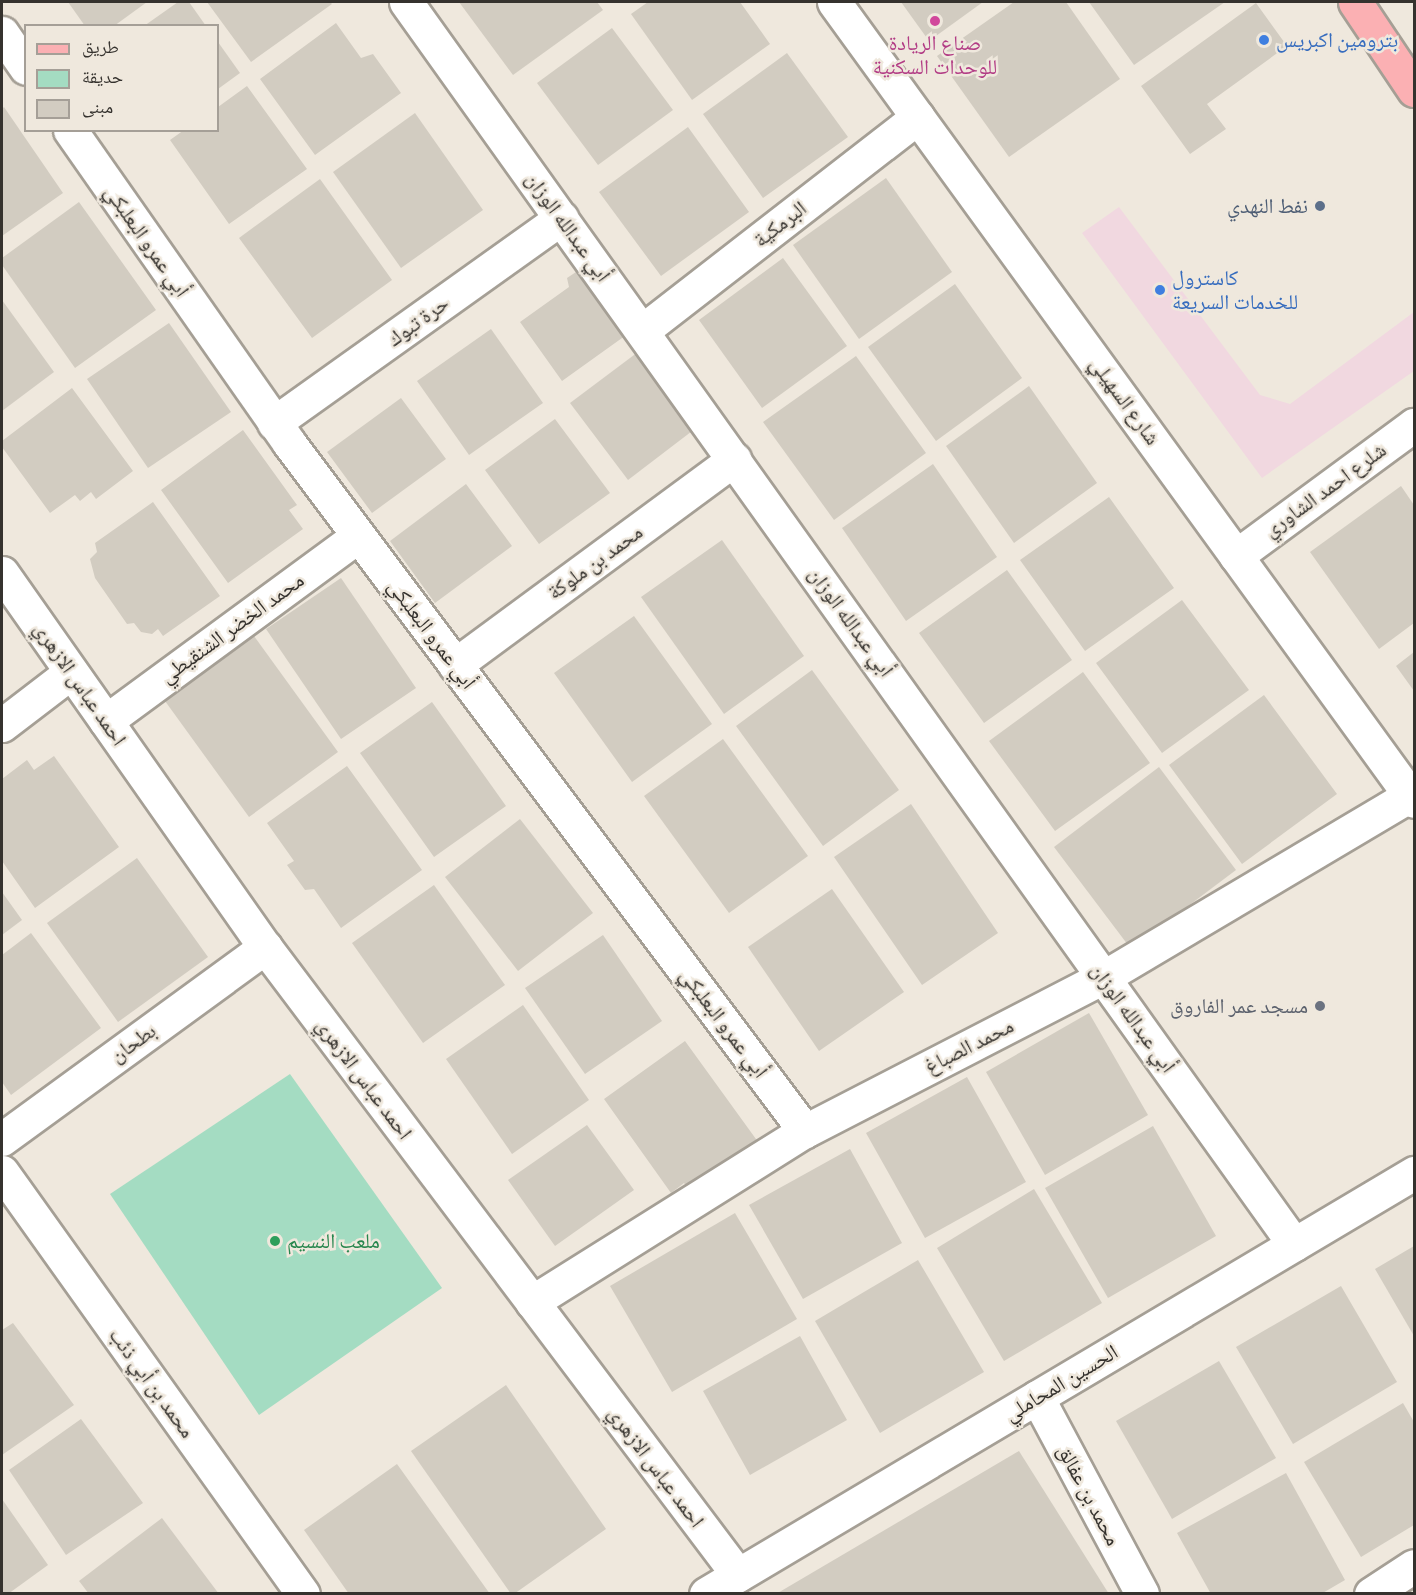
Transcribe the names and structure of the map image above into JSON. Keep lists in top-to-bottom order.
{
  "streets": {
    "street": [
      "البرمكية",
      "أبي عبدالله الوزان",
      "أبي عمرو البعلبكي",
      "حرة تبوك",
      "شارع السهيلي",
      "شلرع احمد الشاوري",
      "محمد بن ملوكة",
      "محمد الخضر الشنقيطي",
      "احمد عباس الازهري",
      "بطحان",
      "محمد الصباغ",
      "محمد بن أبي ذئب",
      "الحسين المحاملي",
      "محمد بن عفالق"
    ]
  },
  "crossings": [
    ["البرمكية", "أبي عبدالله الوزان"],
    ["البرمكية", "شارع السهيلي"],
    ["أبي عبدالله الوزان", "حرة تبوك"],
    ["أبي عبدالله الوزان", "محمد بن ملوكة"],
    ["أبي عبدالله الوزان", "محمد الصباغ"],
    ["أبي عبدالله الوزان", "الحسين المحاملي"],
    ["أبي عمرو البعلبكي", "حرة تبوك"],
    ["أبي عمرو البعلبكي", "محمد بن ملوكة"],
    ["أبي عمرو البعلبكي", "محمد الخضر الشنقيطي"],
    ["أبي عمرو البعلبكي", "محمد الصباغ"],
    ["شارع السهيلي", "شلرع احمد الشاوري"],
    ["شارع السهيلي", "محمد الصباغ"],
    ["محمد الخضر الشنقيطي", "احمد عباس الازهري"],
    ["احمد عباس الازهري", "بطحان"],
    ["احمد عباس الازهري", "محمد الصباغ"],
    ["احمد عباس الازهري", "الحسين المحاملي"],
    ["الحسين المحاملي", "محمد بن عفالق"]
  ],
  "places": [
    "صناع الريادة للوحدات السكنية",
    "بترومين اكبريس",
    "نفط النهدي",
    "كاسترول للخدمات السريعة",
    "مسجد عمر الفاروق",
    "ملعب النسيم"
  ],
  "legend": ["طريق", "حديقة", "مبنى"]
}
